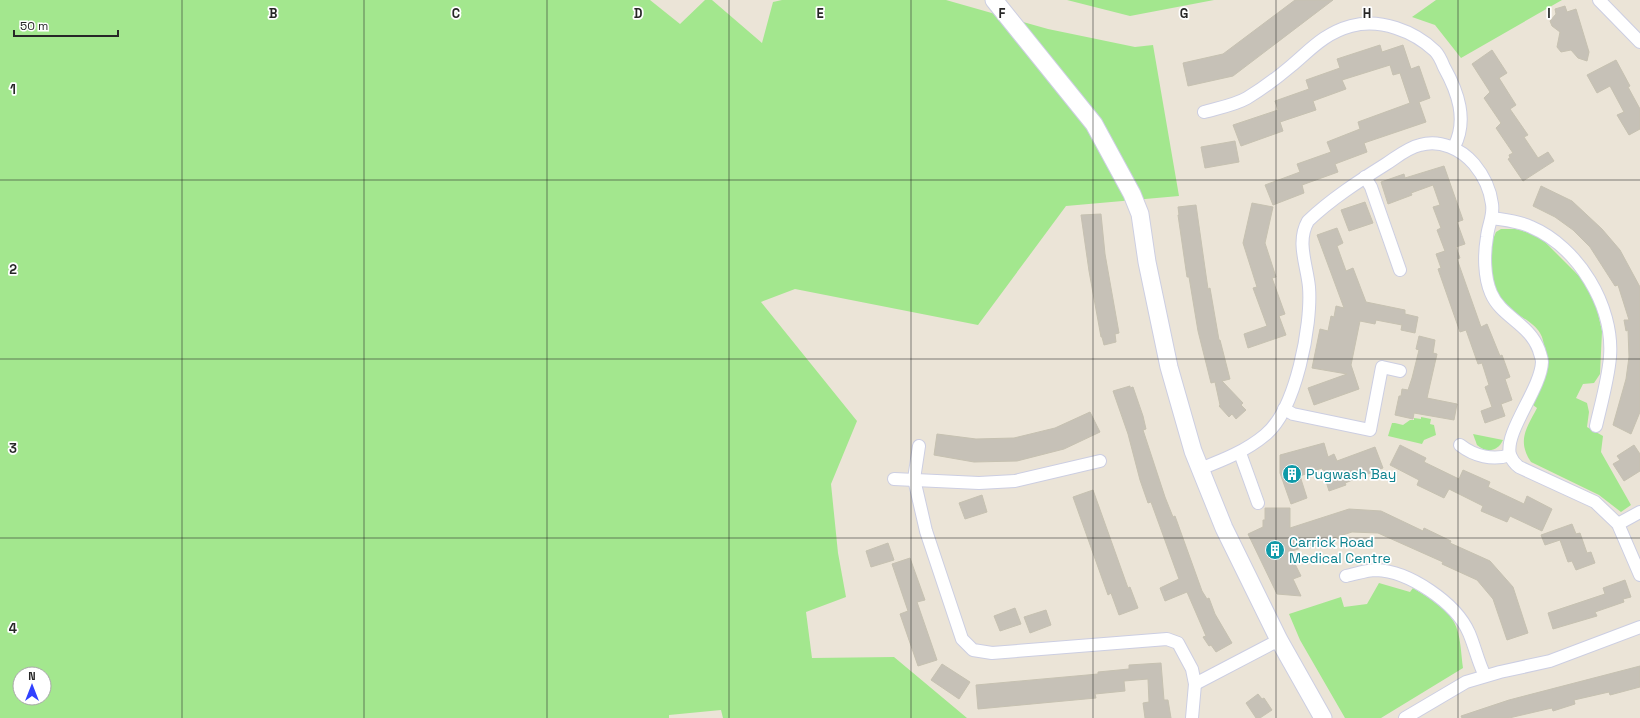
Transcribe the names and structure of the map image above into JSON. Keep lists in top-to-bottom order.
{
  "places": {
    "building": ["Pugwash Bay", "Carrick Road Medical Centre"]
  },
  "scale_bar": "50 m",
  "north": "top",
  "grid": {
    "columns": [
      "B",
      "C",
      "D",
      "E",
      "F",
      "G",
      "H",
      "I"
    ],
    "rows": [
      "1",
      "2",
      "3",
      "4"
    ]
  }
}
